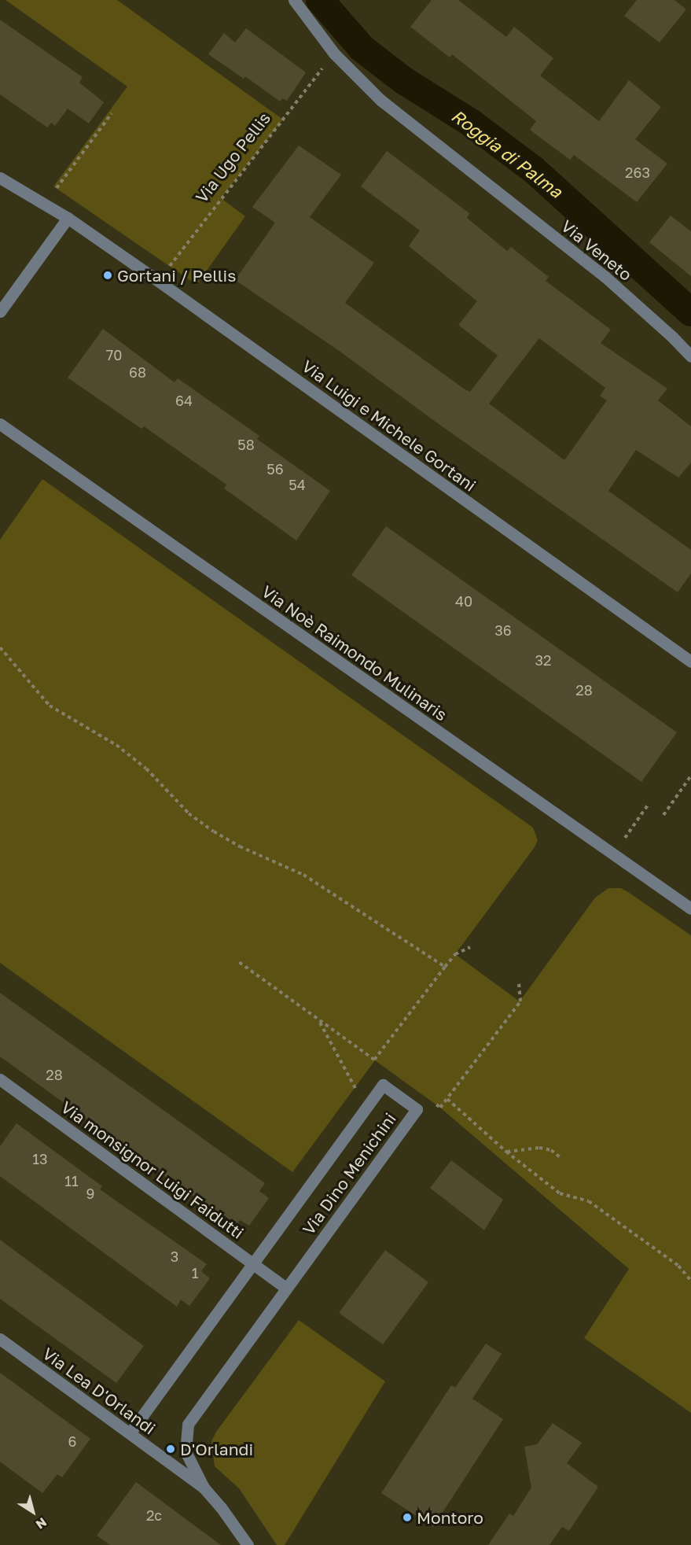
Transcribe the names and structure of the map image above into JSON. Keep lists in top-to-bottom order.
{
  "streets": {
    "street": [
      "Via Veneto",
      "Via Luigi e Michele Gortani",
      "Via Noè Raimondo Mulinaris",
      "Via monsignor Luigi Faidutti",
      "Via Dino Menichini",
      "Via Lea D'Orlandi"
    ],
    "path": ["Via Ugo Pellis"]
  },
  "crossings": [
    ["Via Ugo Pellis", "Via Veneto"],
    ["Via Ugo Pellis", "Via Luigi e Michele Gortani"],
    ["Via monsignor Luigi Faidutti", "Via Dino Menichini"],
    ["Via Dino Menichini", "Via Lea D'Orlandi"]
  ],
  "water": ["Roggia di Palma"],
  "places": ["Gortani / Pellis", "D'Orlandi", "Montoro"],
  "house_numbers": [
    "263",
    "70",
    "68",
    "64",
    "58",
    "56",
    "54",
    "40",
    "36",
    "32",
    "28",
    "28",
    "13",
    "11",
    "9",
    "3",
    "1",
    "6",
    "2c"
  ],
  "north": "bottom right"
}
